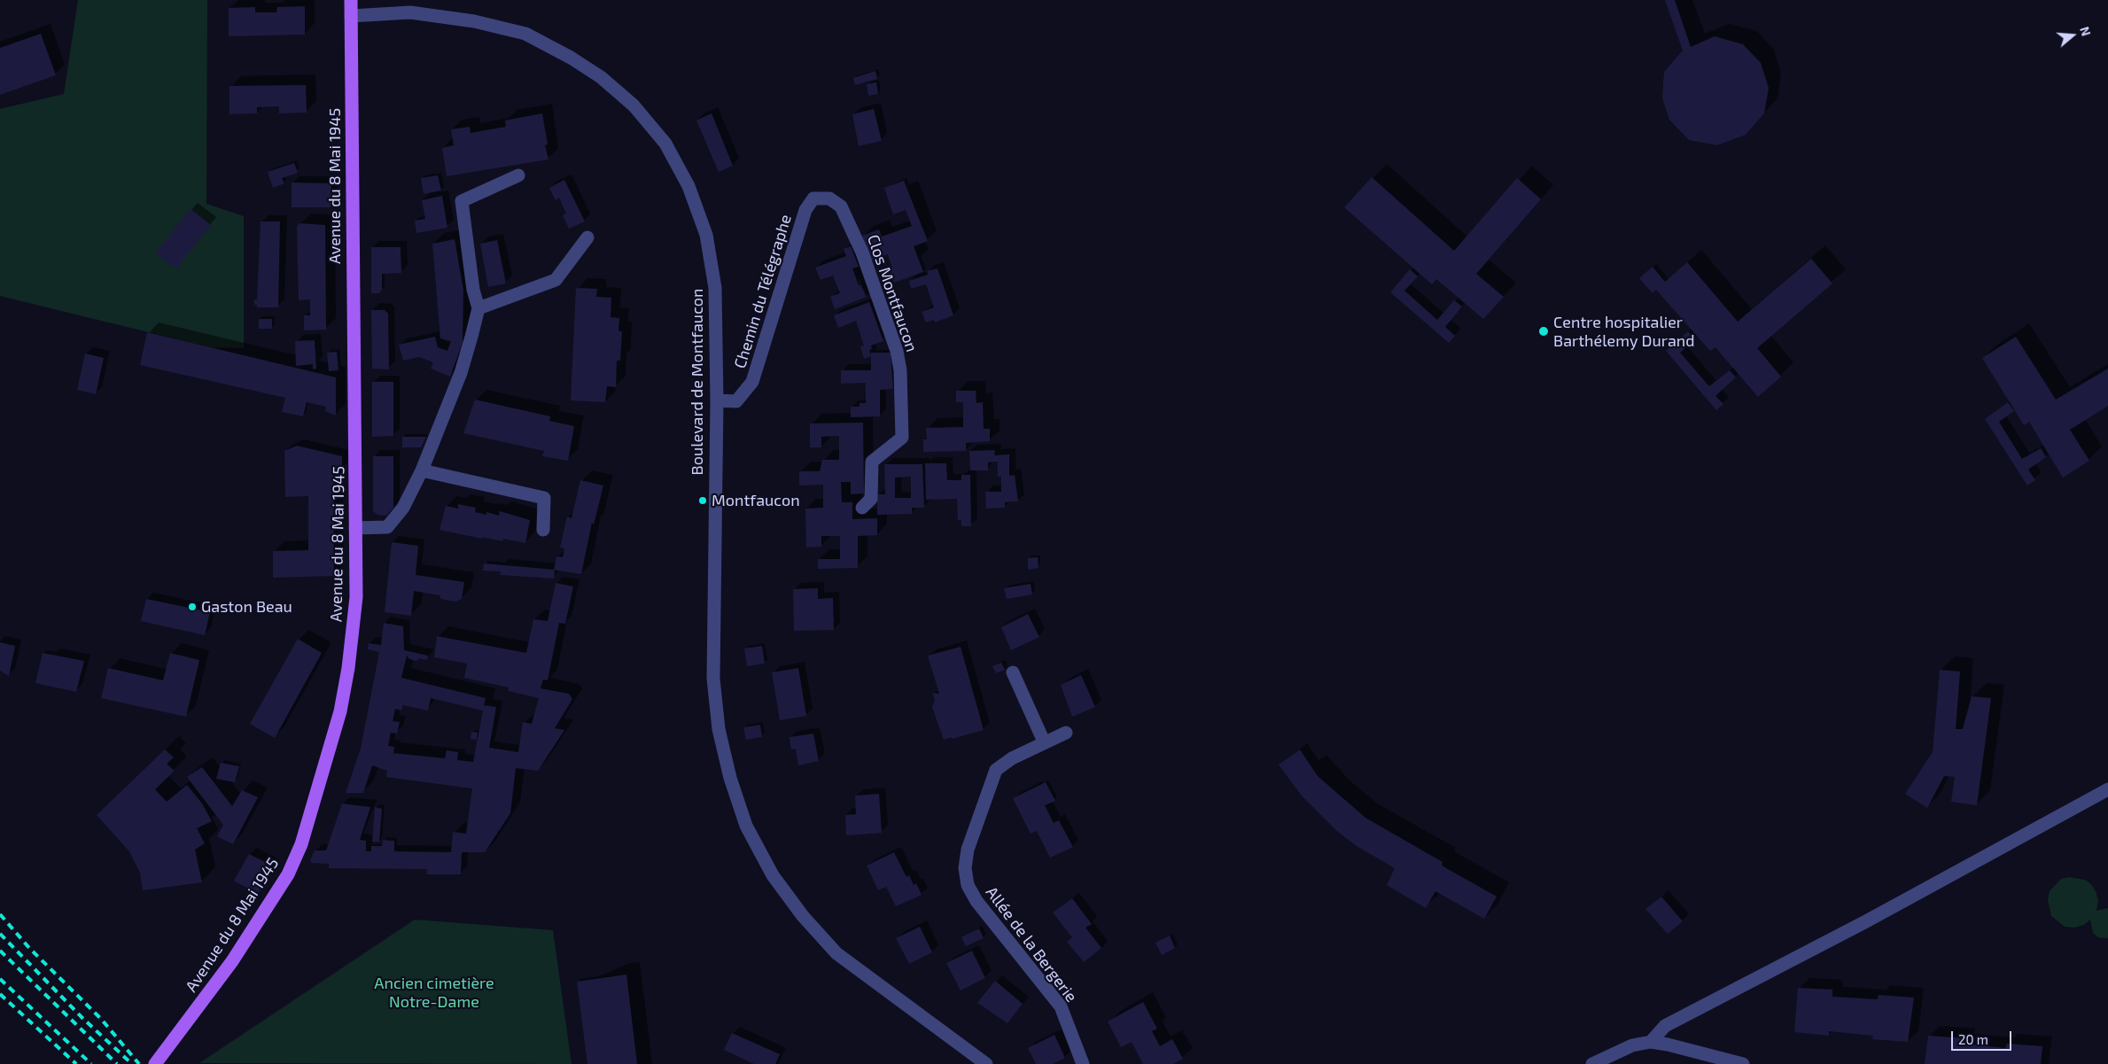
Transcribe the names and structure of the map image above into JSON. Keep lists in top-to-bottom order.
{
  "streets": {
    "main road": ["Avenue du 8 Mai 1945"],
    "street": [
      "Chemin du Télégraphe",
      "Clos Montfaucon",
      "Boulevard de Montfaucon",
      "Allée de la Bergerie"
    ]
  },
  "crossings": [
    ["Avenue du 8 Mai 1945", "Boulevard de Montfaucon"],
    ["Chemin du Télégraphe", "Clos Montfaucon"],
    ["Chemin du Télégraphe", "Boulevard de Montfaucon"]
  ],
  "parks": ["Ancien cimetière Notre-Dame"],
  "places": ["Centre hospitalier Barthélemy Durand", "Montfaucon", "Gaston Beau"],
  "scale_bar": "20 m",
  "north": "right"
}
